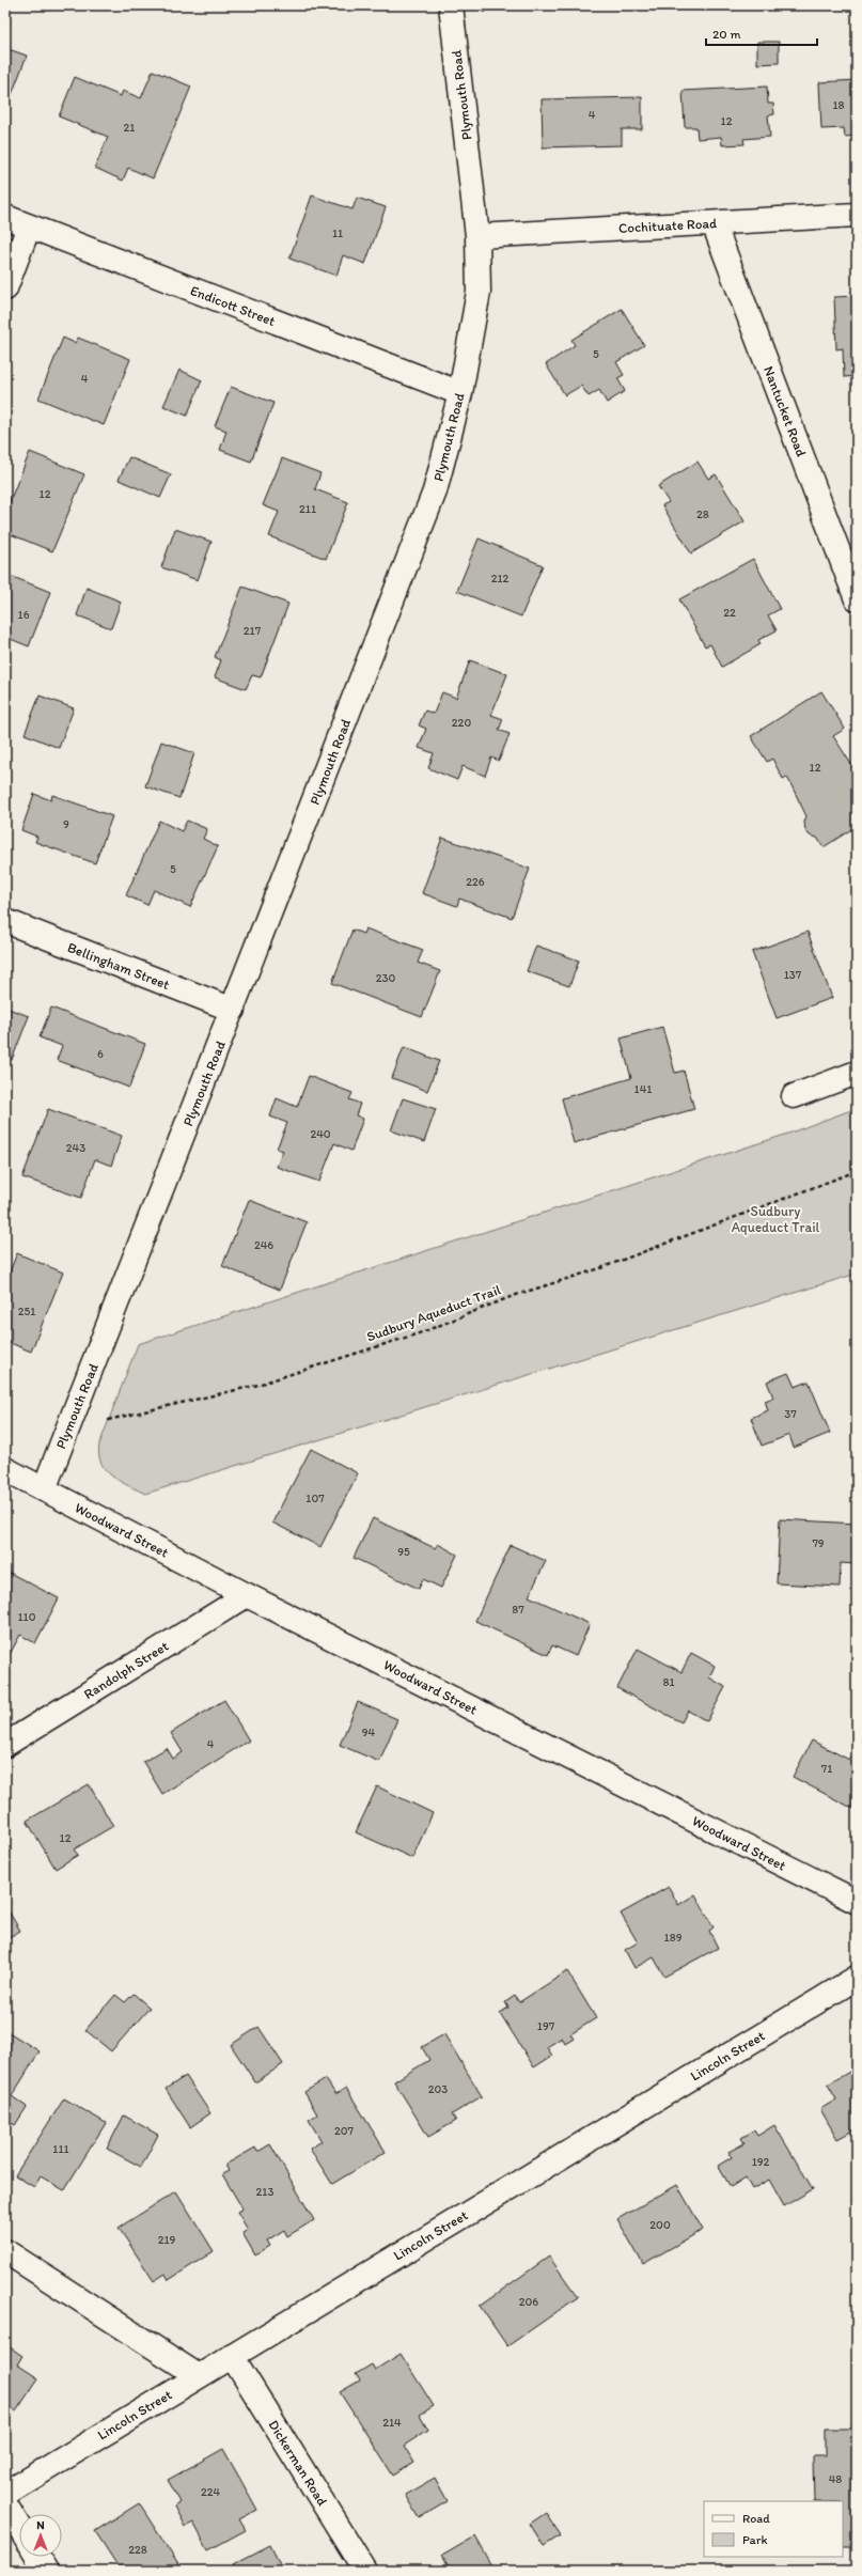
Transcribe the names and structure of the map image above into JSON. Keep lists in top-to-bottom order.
{
  "streets": {
    "street": [
      "Plymouth Road",
      "Cochituate Road",
      "Endicott Street",
      "Nantucket Road",
      "Bellingham Street",
      "Woodward Street",
      "Randolph Street",
      "Lincoln Street",
      "Dickerman Road"
    ],
    "path": ["Sudbury Aqueduct Trail"]
  },
  "crossings": [
    ["Plymouth Road", "Cochituate Road"],
    ["Plymouth Road", "Endicott Street"],
    ["Plymouth Road", "Bellingham Street"],
    ["Plymouth Road", "Woodward Street"],
    ["Cochituate Road", "Nantucket Road"],
    ["Woodward Street", "Randolph Street"],
    ["Lincoln Street", "Dickerman Road"]
  ],
  "parks": ["Sudbury Aqueduct Trail"],
  "house_numbers": [
    "18",
    "4",
    "12",
    "21",
    "11",
    "5",
    "4",
    "12",
    "211",
    "28",
    "212",
    "22",
    "16",
    "217",
    "220",
    "12",
    "9",
    "5",
    "226",
    "137",
    "230",
    "6",
    "141",
    "240",
    "243",
    "246",
    "251",
    "37",
    "107",
    "79",
    "95",
    "87",
    "110",
    "81",
    "94",
    "4",
    "71",
    "12",
    "189",
    "197",
    "203",
    "207",
    "111",
    "192",
    "213",
    "200",
    "219",
    "206",
    "214",
    "48",
    "224",
    "228"
  ],
  "legend": ["Road", "Park"],
  "scale_bar": "20 m",
  "north": "top"
}
